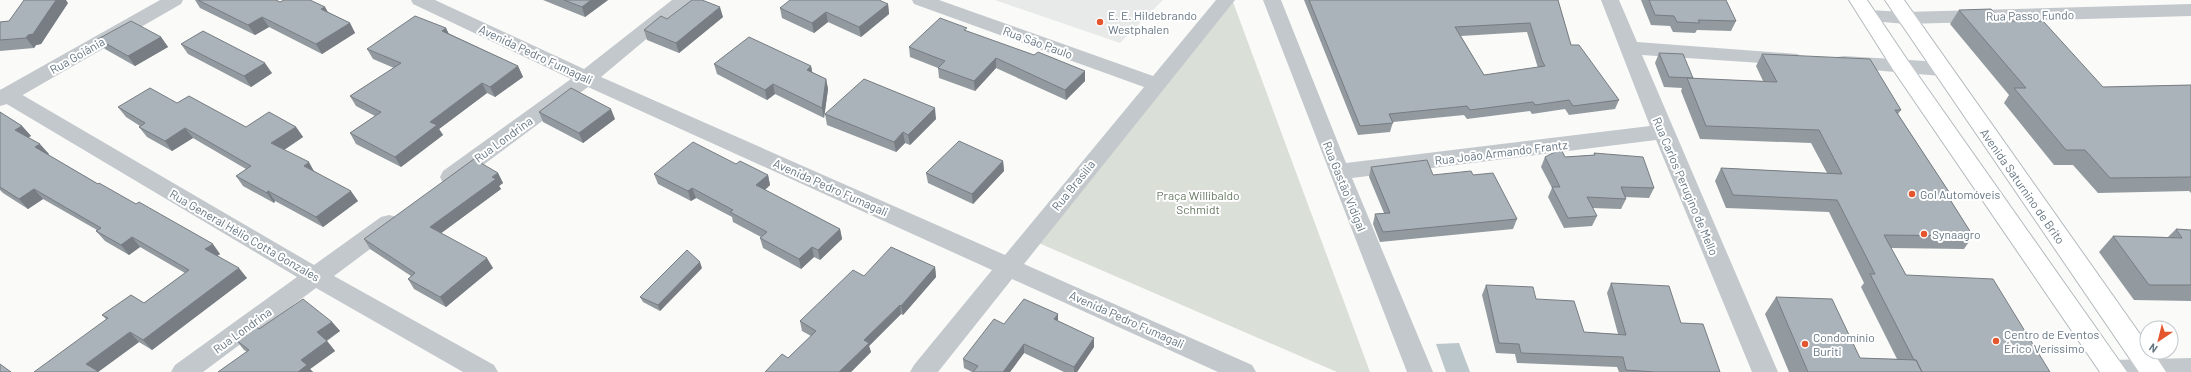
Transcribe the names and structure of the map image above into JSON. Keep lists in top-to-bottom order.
{
  "streets": {
    "main road": ["Avenida Saturnino de Brito"],
    "street": [
      "Rua Passo Fundo",
      "Rua São Paulo",
      "Avenida Pedro Fumagali",
      "Rua Goiânia",
      "Rua Londrina",
      "Rua João Armando Frantz",
      "Rua Brasília",
      "Rua Gastão Vidigal",
      "Rua Carlos Perugino de Mello",
      "Rua General Hélio Cotta Gonzales"
    ]
  },
  "crossings": [
    ["Rua Passo Fundo", "Avenida Saturnino de Brito"],
    ["Rua São Paulo", "Rua Brasília"],
    ["Avenida Pedro Fumagali", "Rua Londrina"],
    ["Avenida Pedro Fumagali", "Rua Brasília"],
    ["Rua Goiânia", "Rua General Hélio Cotta Gonzales"],
    ["Rua Londrina", "Rua General Hélio Cotta Gonzales"],
    ["Rua João Armando Frantz", "Rua Gastão Vidigal"],
    ["Rua João Armando Frantz", "Rua Carlos Perugino de Mello"]
  ],
  "parks": ["Praça Willibaldo Schmidt"],
  "places": [
    "E. E. Hildebrando Westphalen",
    "Gol Automóveis",
    "Synaagro",
    "Centro de Eventos Érico Veríssimo",
    "Condomínio Buriti"
  ],
  "north": "bottom left"
}
